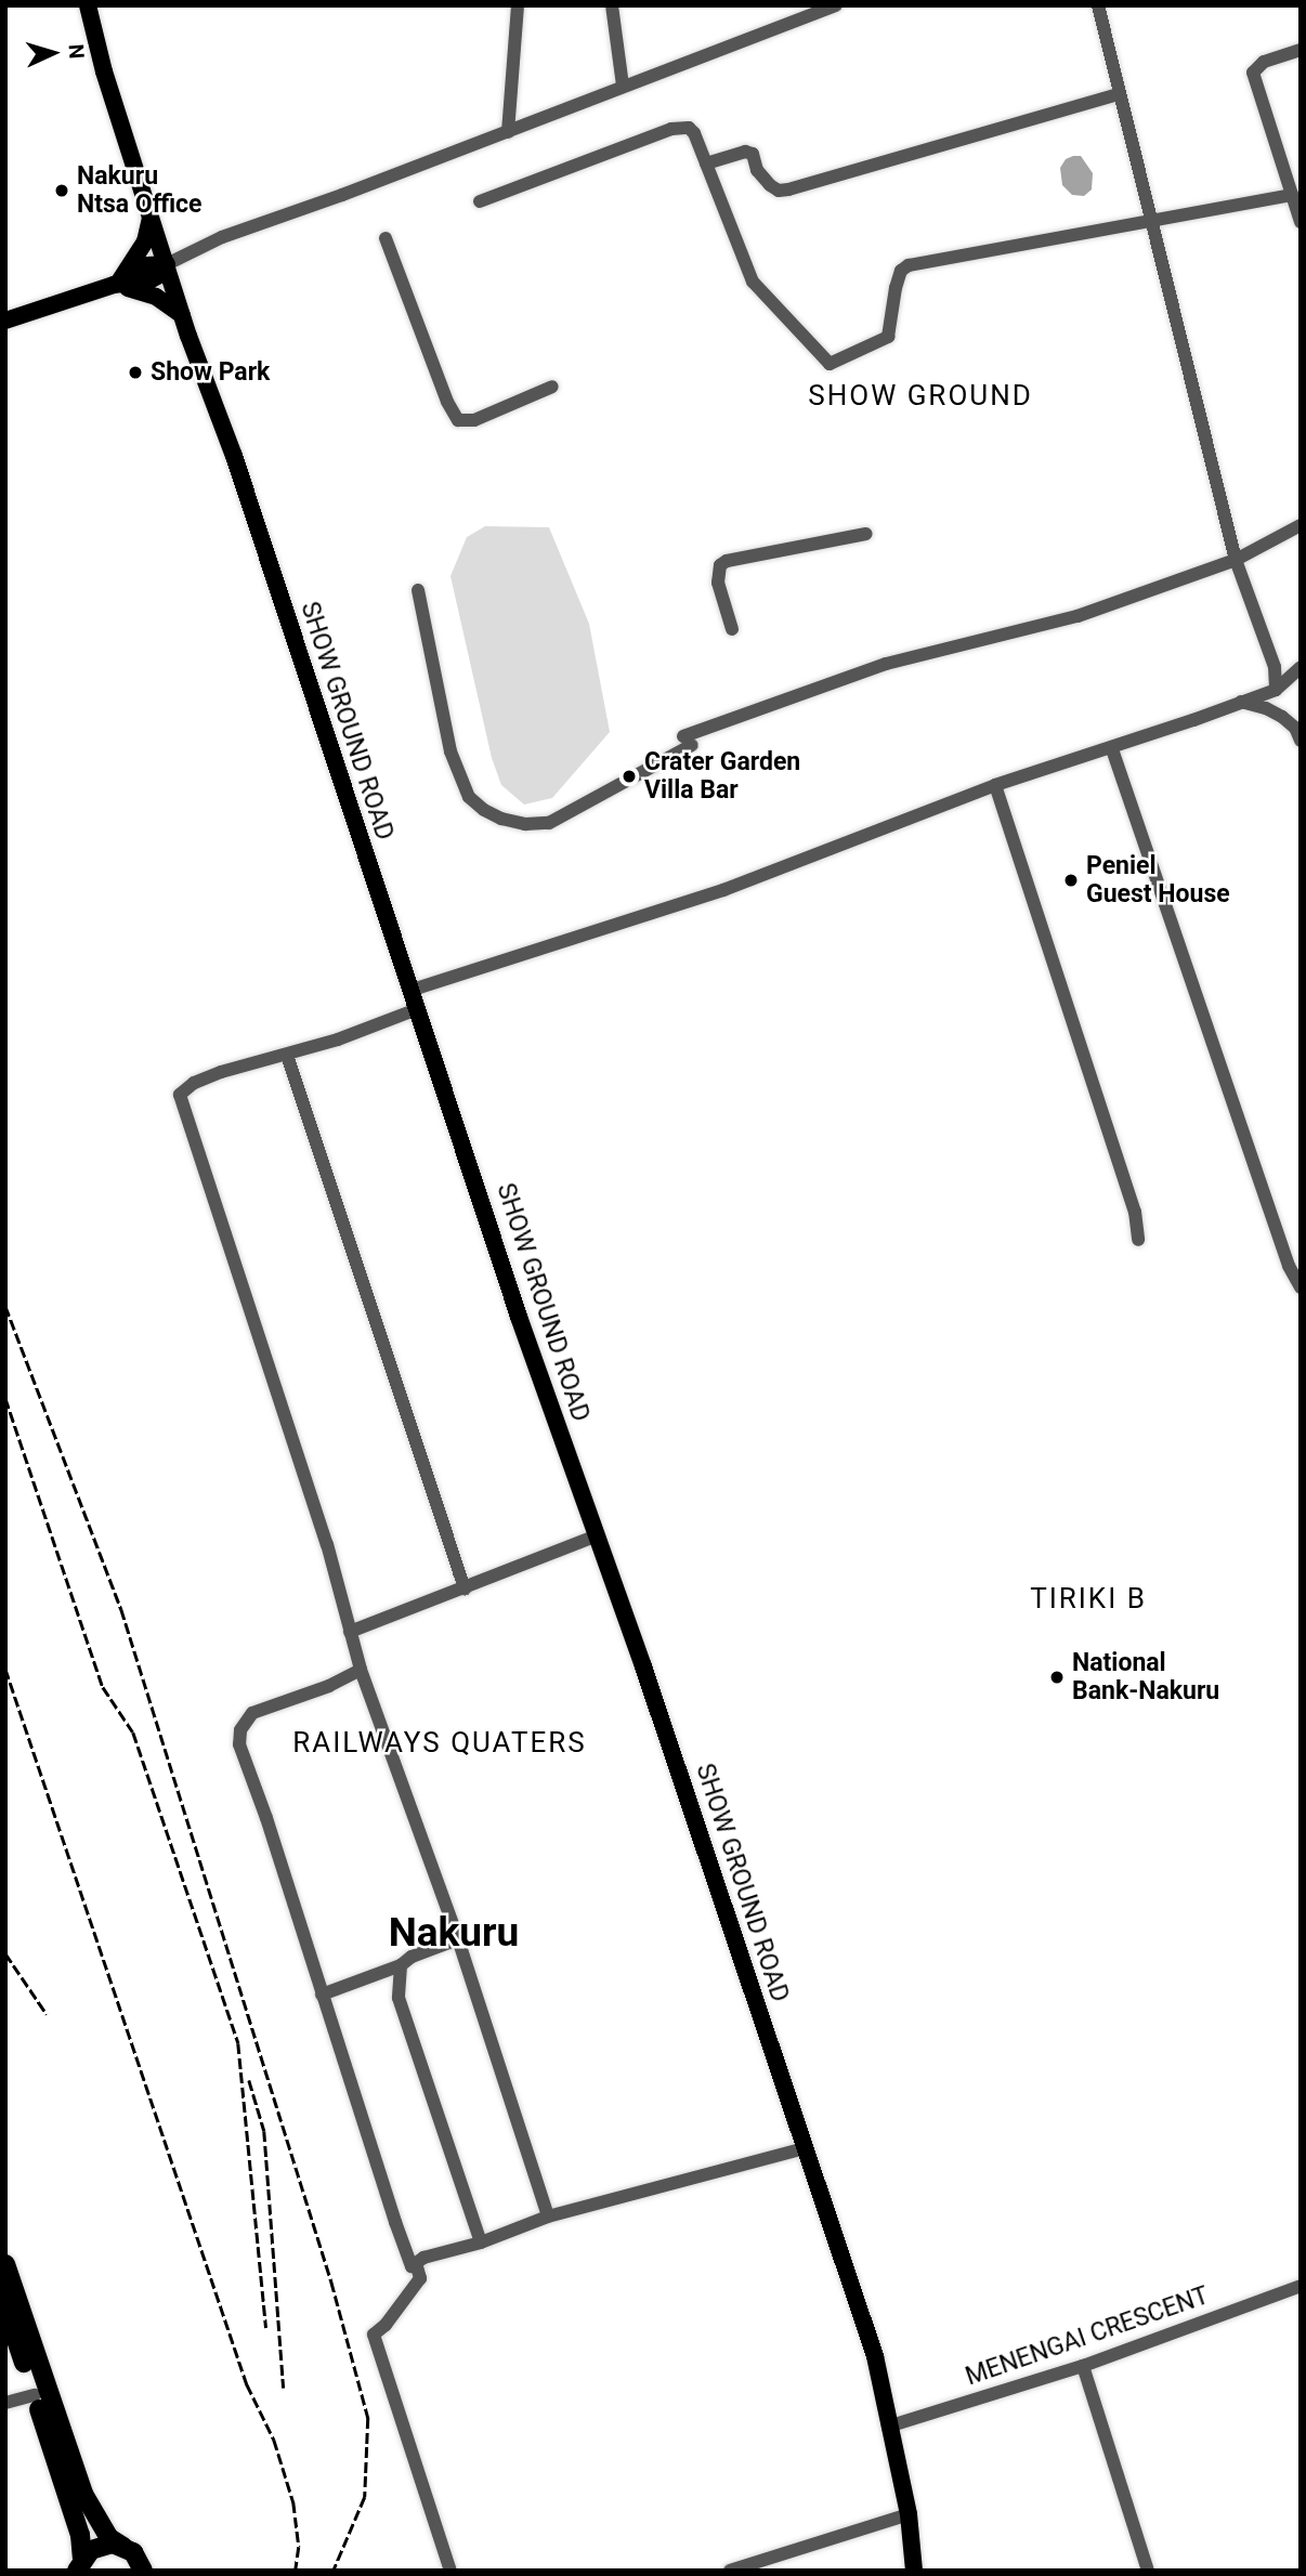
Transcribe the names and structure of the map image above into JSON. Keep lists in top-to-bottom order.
{
  "streets": {
    "main road": ["SHOW GROUND ROAD"],
    "street": ["MENENGAI CRESCENT"]
  },
  "crossings": [
    ["SHOW GROUND ROAD", "MENENGAI CRESCENT"]
  ],
  "districts": [
    "SHOW GROUND",
    "TIRIKI B",
    "RAILWAYS QUATERS",
    "Nakuru"
  ],
  "places": [
    "Nakuru Ntsa Office",
    "Show Park",
    "Crater Garden Villa Bar",
    "Peniel Guest House",
    "National Bank-Nakuru"
  ],
  "north": "right"
}
